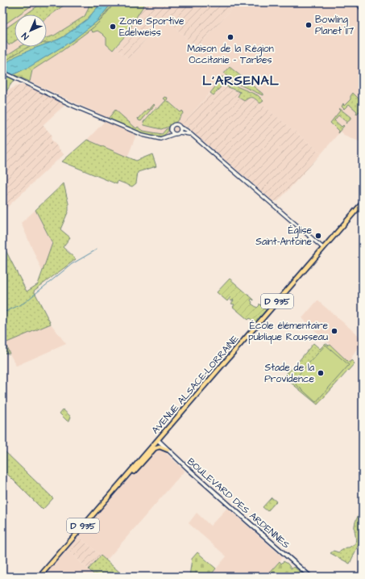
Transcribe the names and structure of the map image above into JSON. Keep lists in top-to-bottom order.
{
  "streets": {
    "main road": ["D 935", "AVENUE ALSACE-LORRAINE", "BOULEVARD DES ARDENNES"]
  },
  "crossings": [
    ["AVENUE ALSACE-LORRAINE", "BOULEVARD DES ARDENNES"]
  ],
  "districts": ["L'ARSENAL"],
  "places": [
    "Bowling Planet 117",
    "Zone Sportive Edelweiss",
    "Maison de la Région Occitanie - Tarbes",
    "Église Saint-Antoine",
    "École élémentaire publique Rousseau",
    "Stade de la Providence"
  ],
  "north": "bottom left"
}
